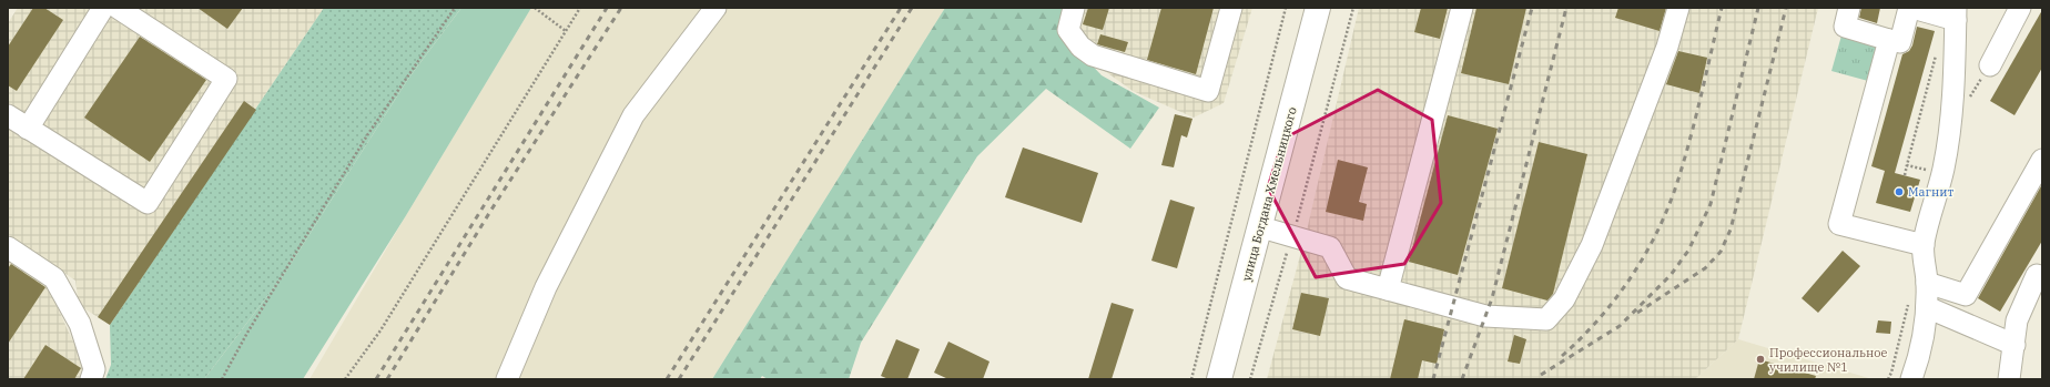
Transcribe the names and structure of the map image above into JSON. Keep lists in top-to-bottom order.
{
  "streets": {
    "main road": ["улица Богдана Хмельницкого"]
  },
  "places": ["Магнит", "Профессиональное училище №1"]
}
